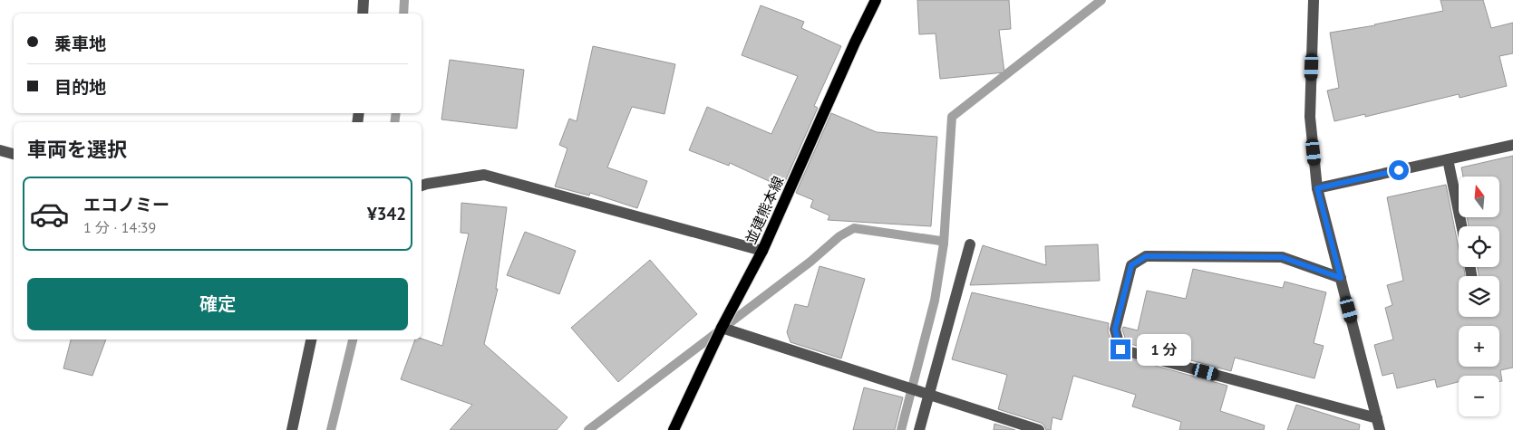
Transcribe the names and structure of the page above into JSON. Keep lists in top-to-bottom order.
{
  "streets": {
    "main road": ["並建熊本線"]
  },
  "north": "top",
  "page": {
    "banner": ["乗車地", "目的地"],
    "heading": "車両を選択",
    "map_buttons": ["+", "−"],
    "list": [
      {
        "name": "エコノミー",
        "note": "1 分 · 14:39",
        "value": "¥342"
      }
    ],
    "buttons": "確定",
    "bubble": "1 分"
  }
}
